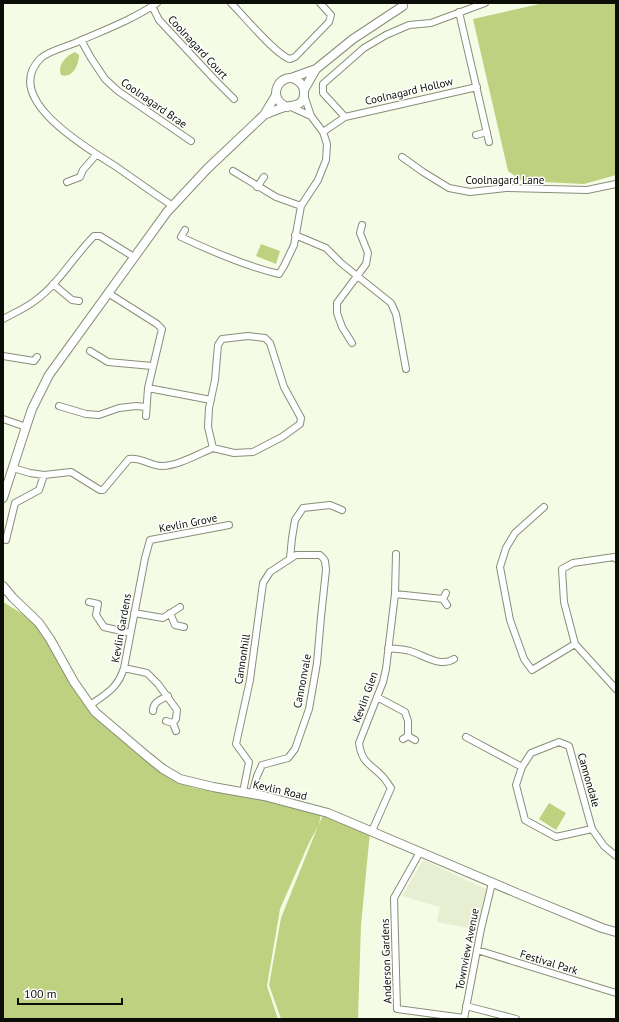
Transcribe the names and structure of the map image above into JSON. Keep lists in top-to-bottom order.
{
  "streets": {
    "street": [
      "Coolnagard Court",
      "Coolnagard Hollow",
      "Coolnagard Brae",
      "Coolnagard Lane",
      "Kevlin Grove",
      "Kevlin Gardens",
      "Cannonhill",
      "Cannonvale",
      "Kevlin Glen",
      "Cannondale",
      "Kevlin Road",
      "Townview Avenue",
      "Anderson Gardens",
      "Festival Park"
    ]
  },
  "crossings": [
    ["Kevlin Grove", "Kevlin Gardens"],
    ["Kevlin Gardens", "Kevlin Road"],
    ["Cannonhill", "Cannonvale"],
    ["Cannonhill", "Kevlin Road"],
    ["Cannonvale", "Kevlin Road"],
    ["Kevlin Glen", "Kevlin Road"],
    ["Kevlin Road", "Townview Avenue"],
    ["Kevlin Road", "Anderson Gardens"],
    ["Townview Avenue", "Anderson Gardens"],
    ["Townview Avenue", "Festival Park"]
  ],
  "scale_bar": "100 m"
}
